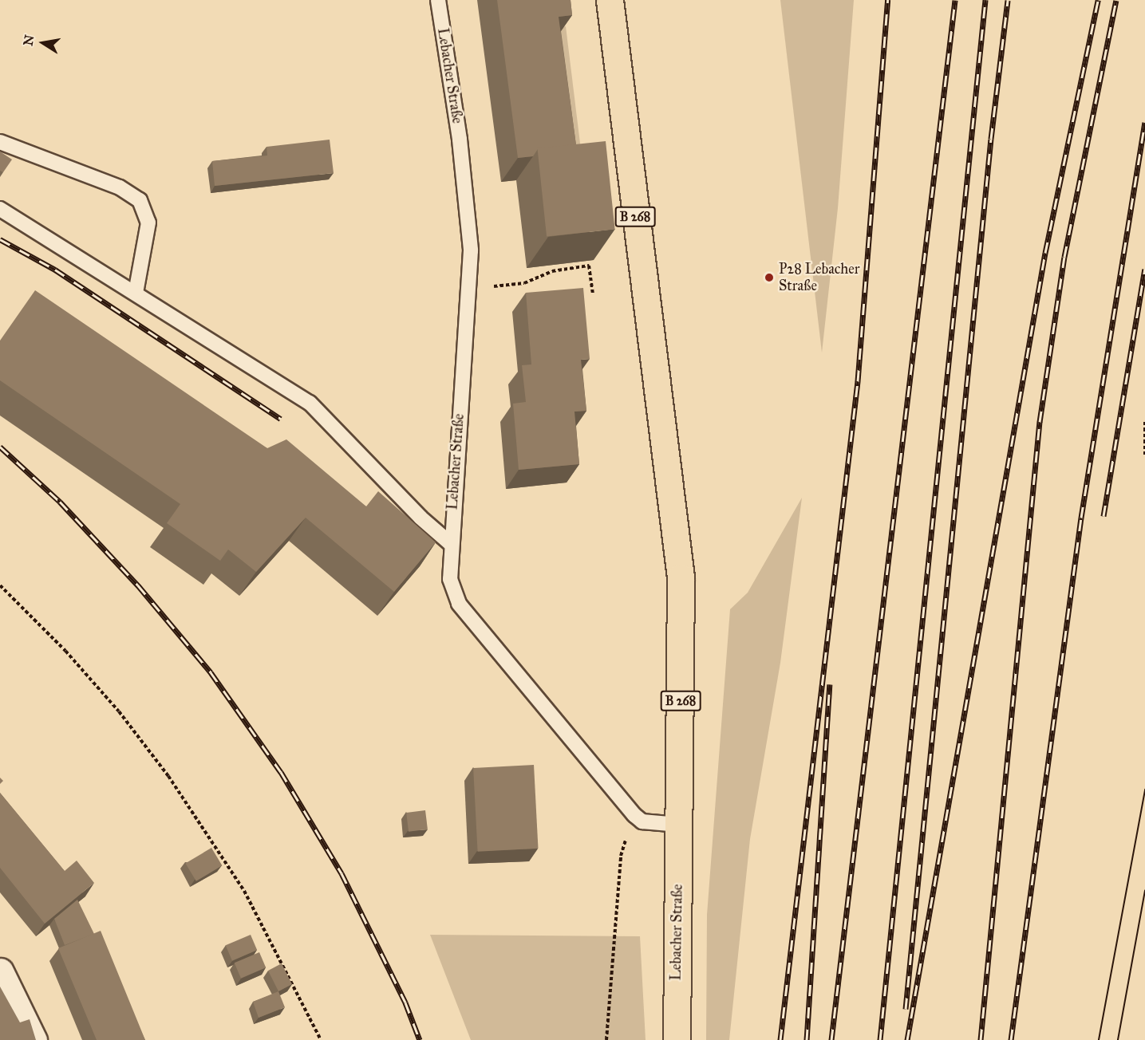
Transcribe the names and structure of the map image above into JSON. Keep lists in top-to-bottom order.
{
  "streets": {
    "main road": ["Lebacher Straße", "B 268"]
  },
  "places": ["P28 Lebacher Straße"],
  "north": "left"
}
